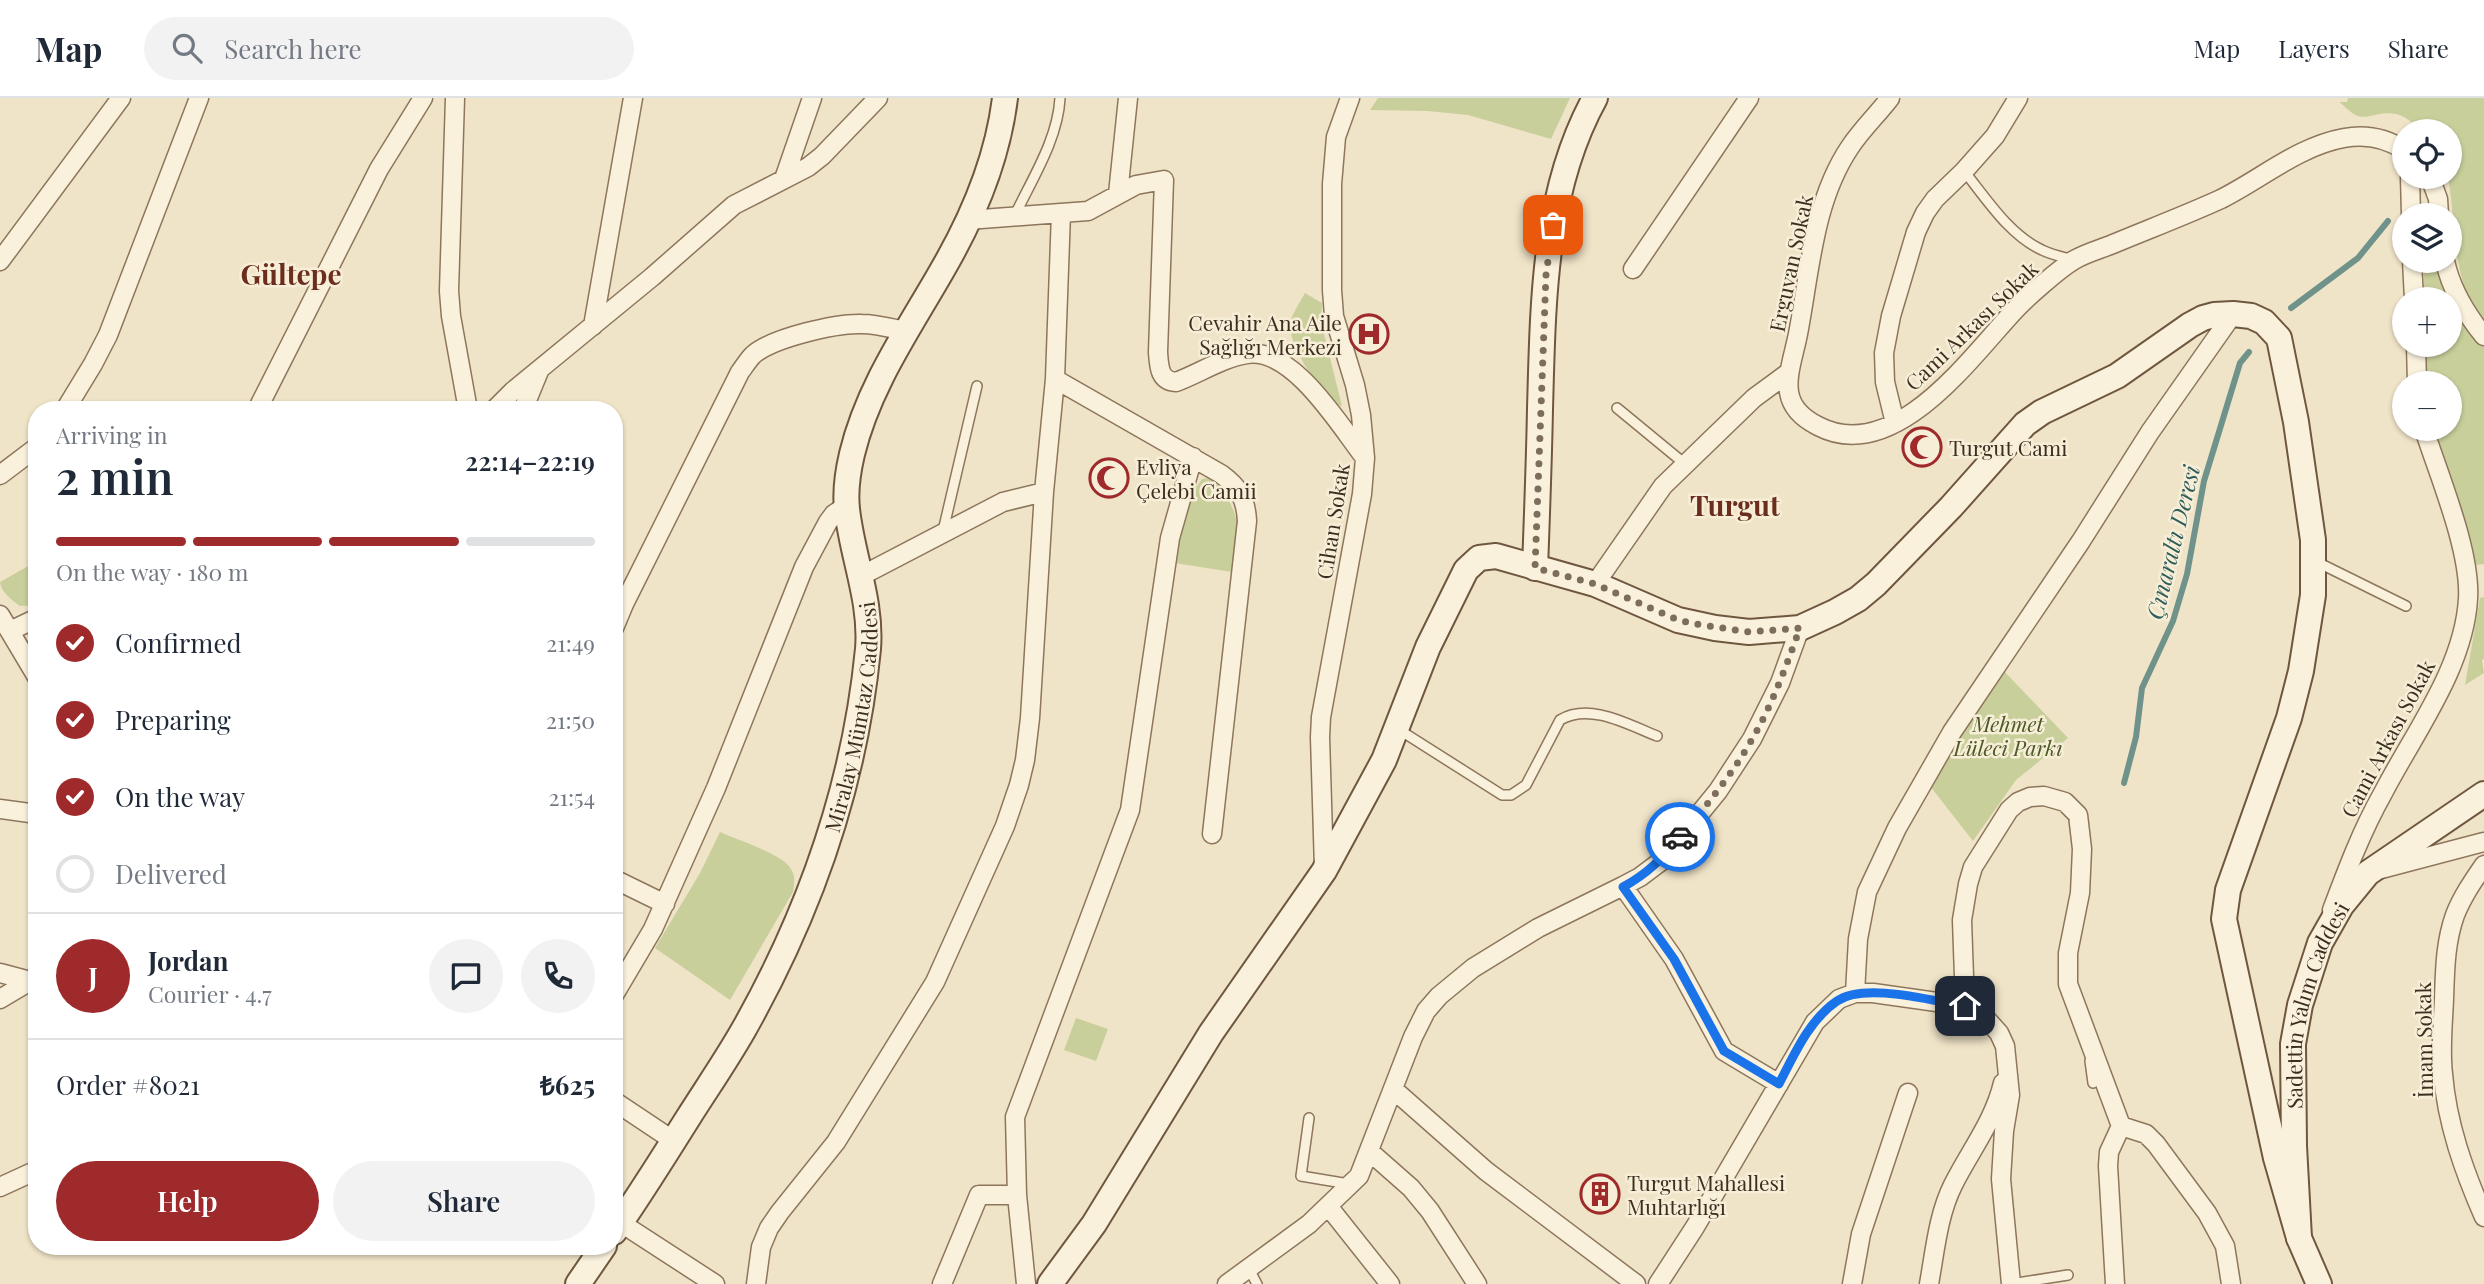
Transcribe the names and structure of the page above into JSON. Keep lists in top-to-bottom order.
{
  "streets": {
    "main road": ["Miralay Mümtaz Caddesi", "Sadettin Yalım Caddesi"],
    "street": [
      "Erguvan Sokak",
      "Cami Arkası Sokak",
      "Cihan Sokak",
      "İmam Sokak"
    ]
  },
  "crossings": [
    ["Erguvan Sokak", "Cami Arkası Sokak"],
    ["Cami Arkası Sokak", "Sadettin Yalım Caddesi"]
  ],
  "districts": ["Gültepe", "Turgut"],
  "water": ["Çınaraltı Deresi"],
  "parks": ["Mehmet Lüleci Parkı"],
  "places": {
    "hospital": ["Cevahir Ana Aile Sağlığı Merkezi"],
    "mosque": ["Turgut Cami", "Evliya Çelebi Camii"],
    "building": ["Turgut Mahallesi Muhtarlığı"]
  },
  "page": {
    "header": "Map",
    "search": "Search here",
    "nav": ["Map", "Layers", "Share"],
    "map_buttons": ["+", "−"],
    "heading": ["2 min", "Arriving in", "22:14–22:19"],
    "panel": [
      "Jordan",
      "Courier · 4.7",
      "Order #8021",
      "₺625"
    ],
    "bar": "On the way · 180 m",
    "list": [
      ["Confirmed", "21:49"],
      ["Preparing", "21:50"],
      ["On the way", "21:54"],
      "Delivered"
    ],
    "round": "J",
    "buttons": ["Help", "Share"]
  }
}
